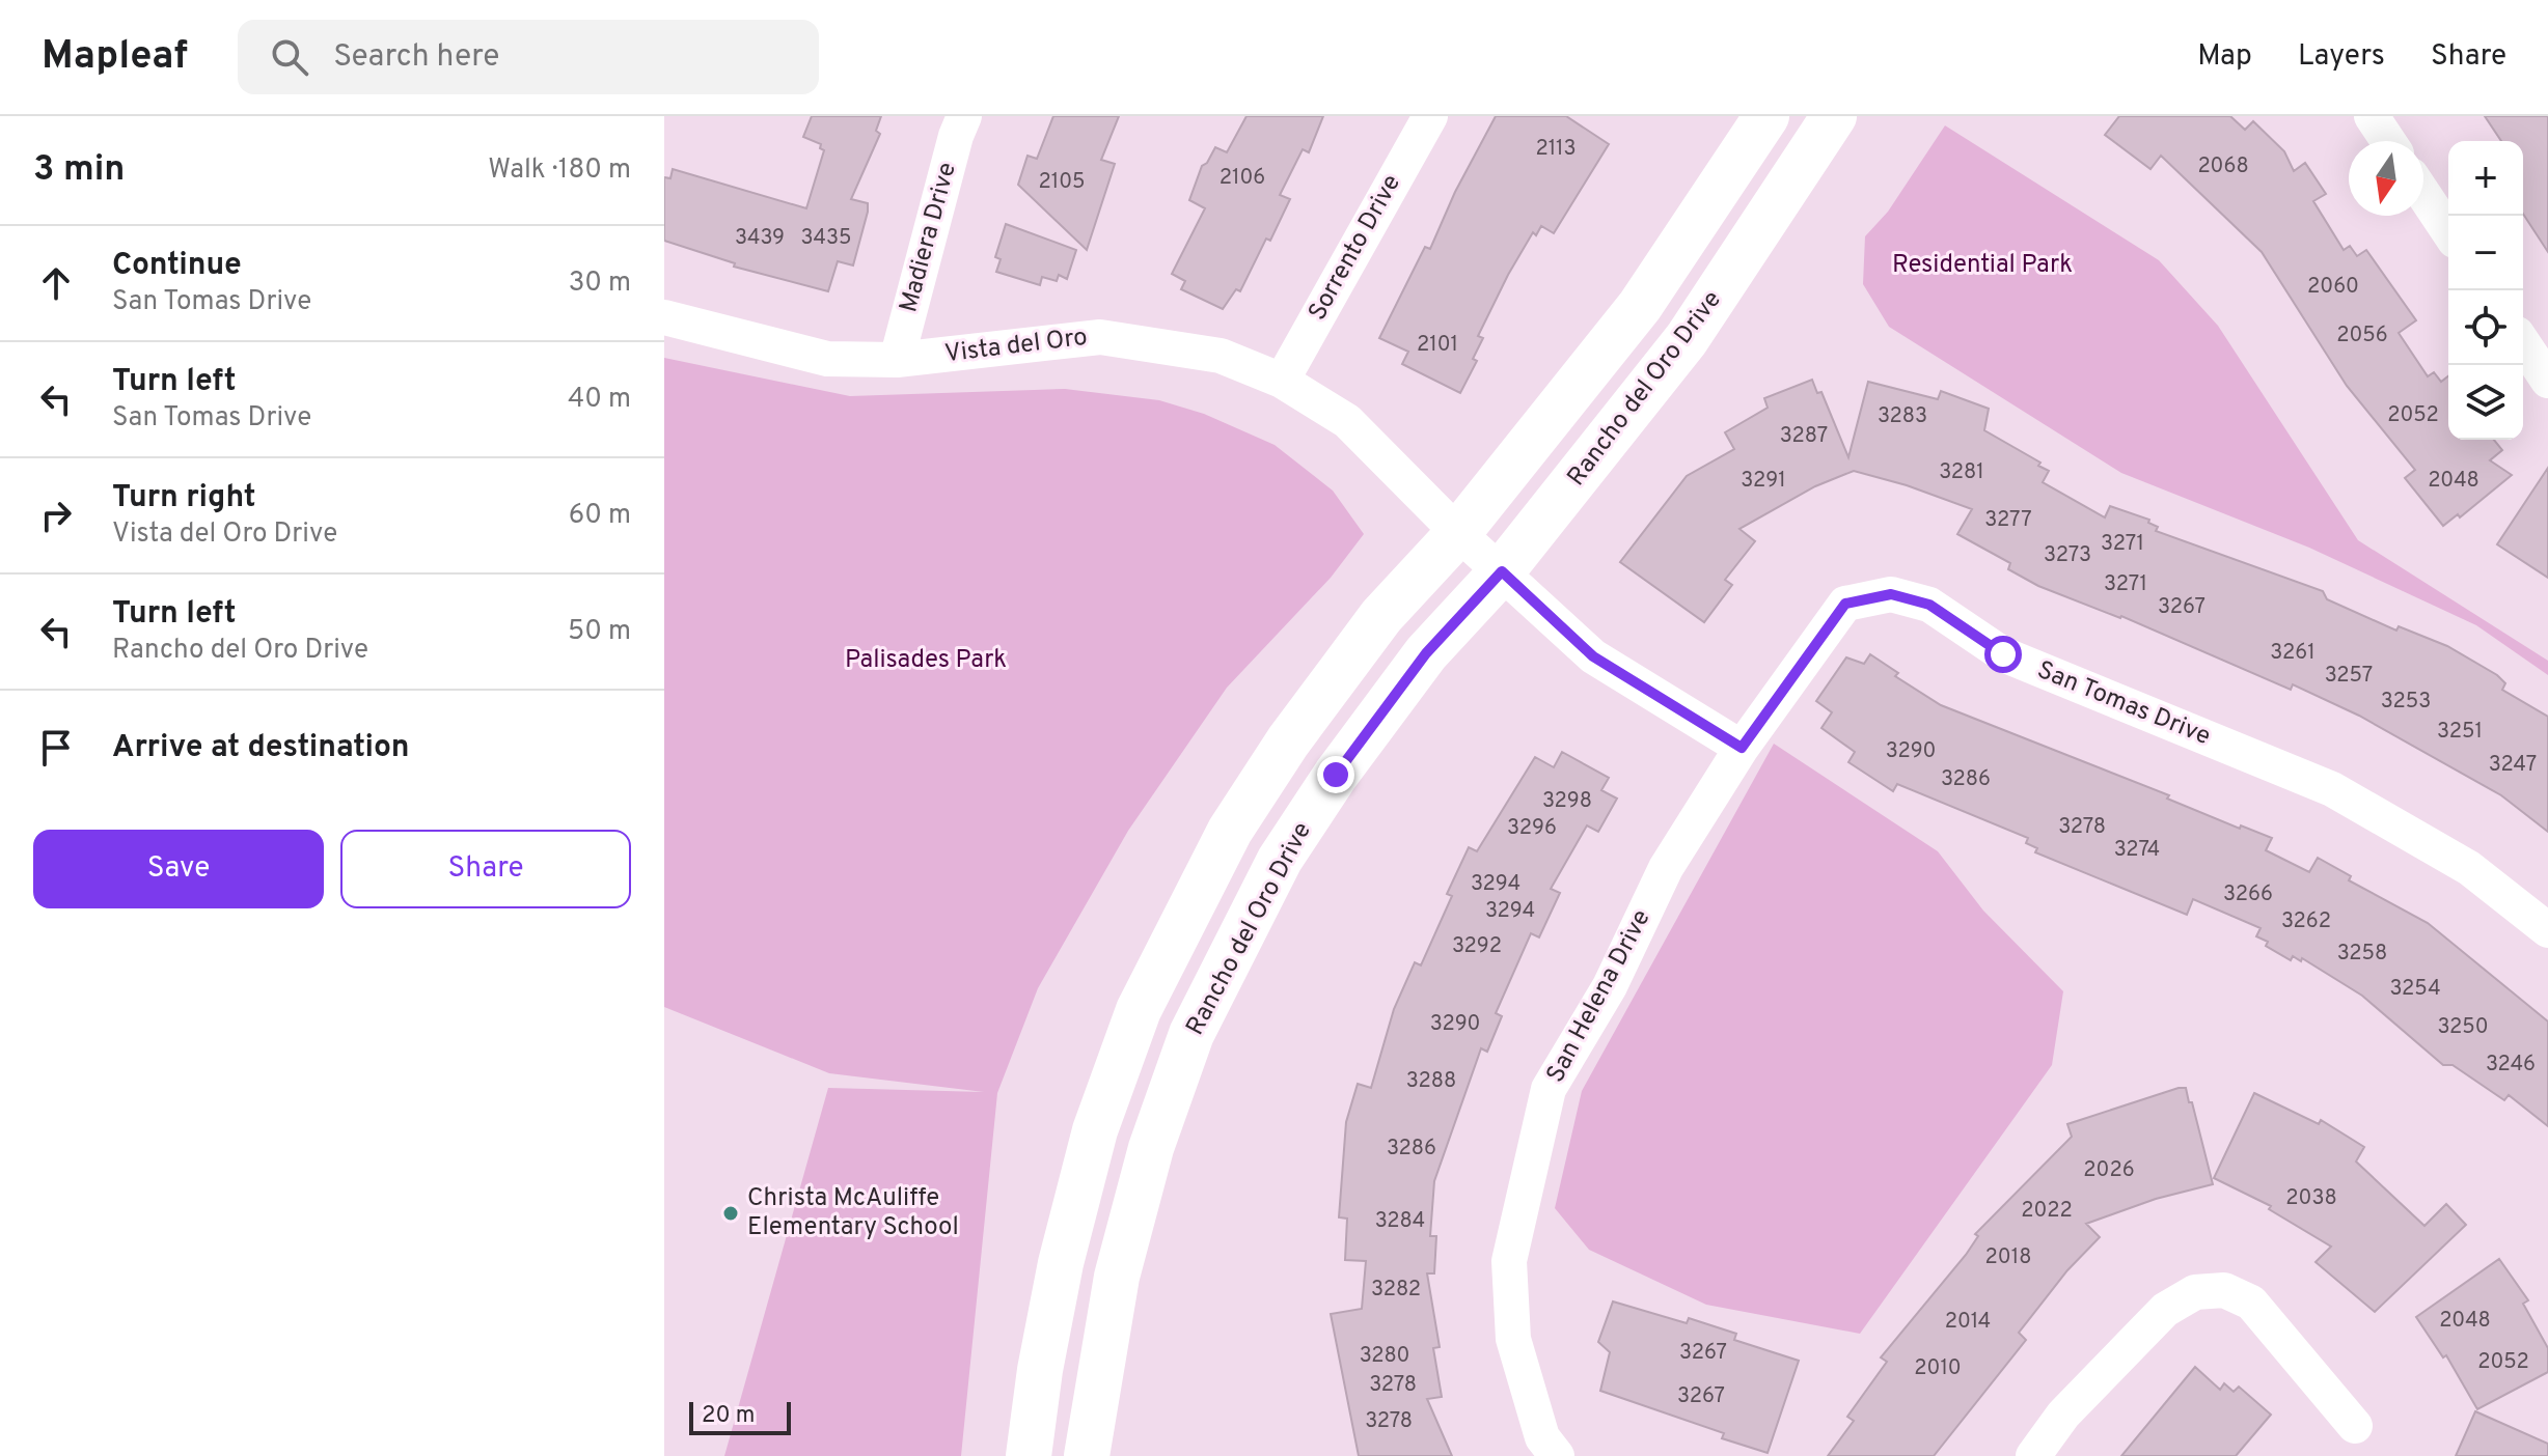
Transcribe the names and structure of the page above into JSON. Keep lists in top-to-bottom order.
{
  "streets": {
    "main road": ["Rancho del Oro Drive"],
    "street": [
      "Madiera Drive",
      "Sorrento Drive",
      "Vista del Oro",
      "San Tomas Drive",
      "San Helena Drive"
    ]
  },
  "crossings": [
    ["Madiera Drive", "Vista del Oro"],
    ["Sorrento Drive", "Vista del Oro"],
    ["Vista del Oro", "Rancho del Oro Drive"],
    ["Vista del Oro", "San Tomas Drive"],
    ["Vista del Oro", "San Helena Drive"],
    ["San Tomas Drive", "San Helena Drive"]
  ],
  "parks": ["Residential Park", "Palisades Park"],
  "places": ["Christa McAuliffe Elementary School"],
  "house_numbers": [
    "2113",
    "2068",
    "2106",
    "2105",
    "3439",
    "3435",
    "2060",
    "2056",
    "2101",
    "2052",
    "3283",
    "3287",
    "3281",
    "3291",
    "2048",
    "3277",
    "3271",
    "3273",
    "3271",
    "3267",
    "3261",
    "3257",
    "3253",
    "3251",
    "3290",
    "3247",
    "3286",
    "3298",
    "3278",
    "3296",
    "3274",
    "3294",
    "3266",
    "3294",
    "3262",
    "3292",
    "3258",
    "3254",
    "3290",
    "3250",
    "3246",
    "3288",
    "3286",
    "2026",
    "2038",
    "2022",
    "3284",
    "2018",
    "3282",
    "2048",
    "2014",
    "3267",
    "3280",
    "2052",
    "2010",
    "3278",
    "3267",
    "3278"
  ],
  "scale_bar": "20 m",
  "north": "bottom",
  "page": {
    "header": "Mapleaf",
    "search": "Search here",
    "nav": ["Map", "Layers", "Share"],
    "heading": ["3 min", "Walk · 180 m"],
    "map_buttons": ["+", "−"],
    "list": [
      ["Continue", "San Tomas Drive", "30 m"],
      ["Turn left", "San Tomas Drive", "40 m"],
      ["Turn right", "Vista del Oro Drive", "60 m"],
      ["Turn left", "Rancho del Oro Drive", "50 m"],
      "Arrive at destination"
    ],
    "buttons": ["Save", "Share"],
    "scale": "20 m"
  }
}
